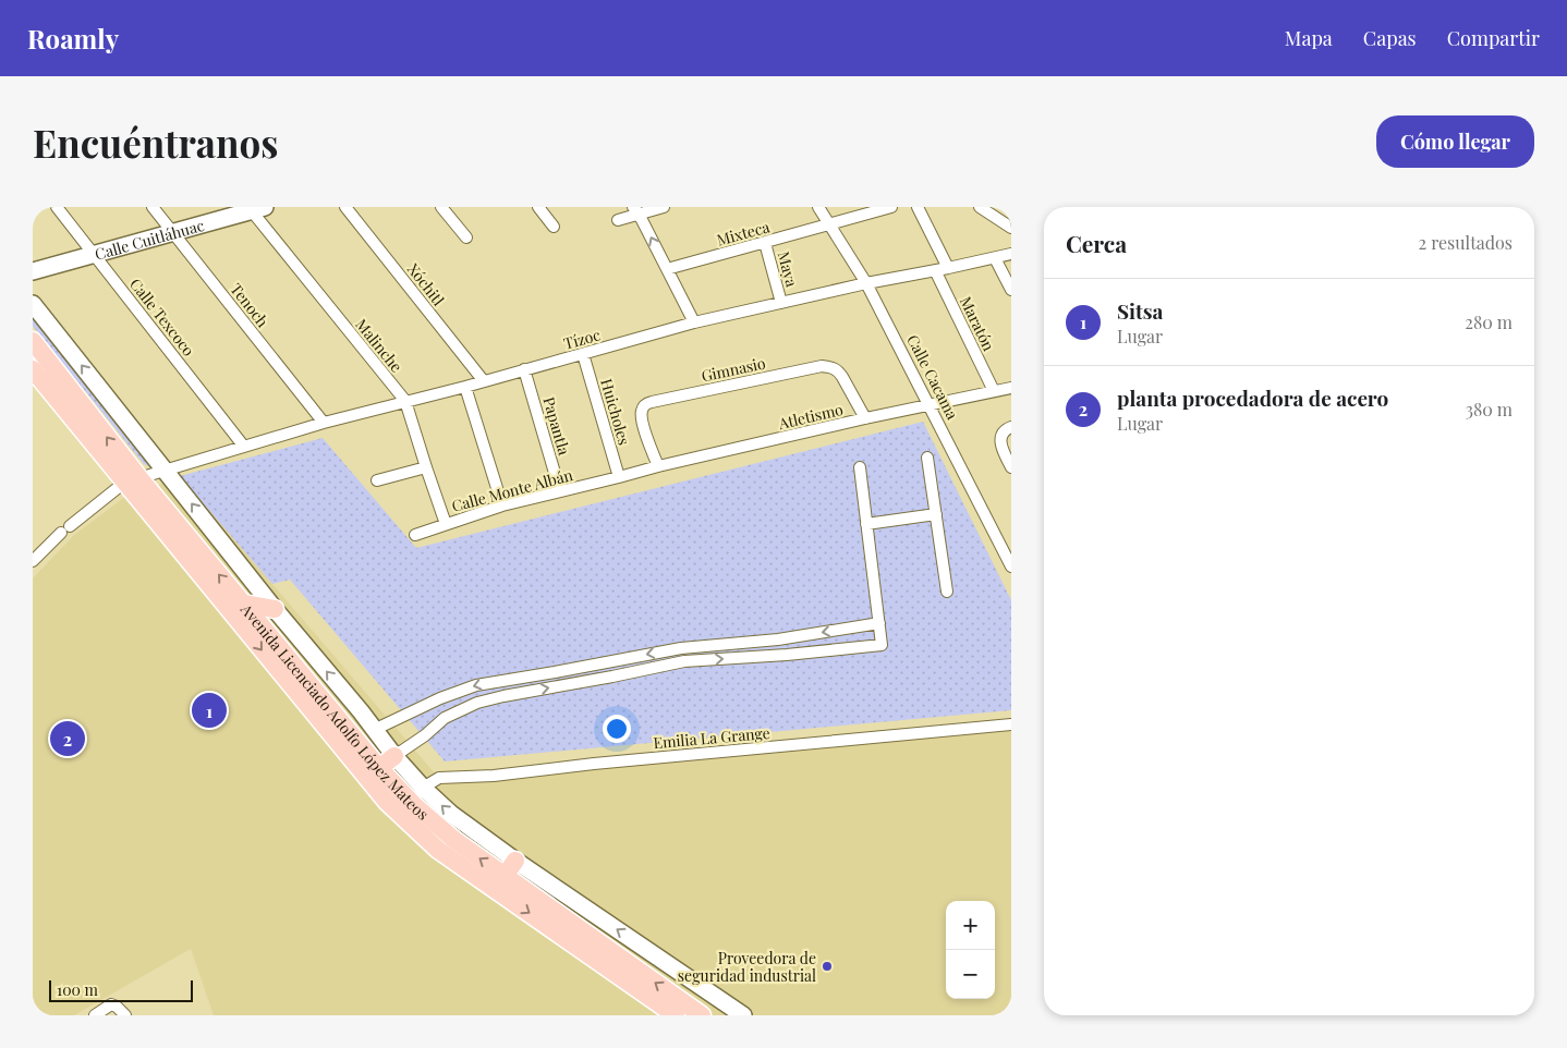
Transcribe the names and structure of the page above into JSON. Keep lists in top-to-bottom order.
{
  "streets": {
    "main road": ["Avenida Licenciado Adolfo López Mateos"],
    "street": [
      "Mixteca",
      "Calle Cuitláhuac",
      "Maya",
      "Xóchitl",
      "Tenoch",
      "Calle Texcoco",
      "Maratón",
      "Tízoc",
      "Malinche",
      "Gimnasio",
      "Calle Cacama",
      "Huicholes",
      "Atletismo",
      "Papantla",
      "Calle Monte Albán",
      "Emilia La Grange"
    ]
  },
  "crossings": [
    ["Mixteca", "Maya"],
    ["Mixteca", "Calle Cacama"],
    ["Calle Cuitláhuac", "Tenoch"],
    ["Calle Cuitláhuac", "Calle Texcoco"],
    ["Calle Cuitláhuac", "Malinche"],
    ["Maya", "Tízoc"],
    ["Xóchitl", "Tízoc"],
    ["Tenoch", "Tízoc"],
    ["Calle Texcoco", "Tízoc"],
    ["Maratón", "Tízoc"],
    ["Maratón", "Atletismo"],
    ["Tízoc", "Malinche"],
    ["Tízoc", "Calle Cacama"],
    ["Tízoc", "Huicholes"],
    ["Tízoc", "Papantla"],
    ["Tízoc", "Avenida Licenciado Adolfo López Mateos"],
    ["Malinche", "Calle Monte Albán"],
    ["Gimnasio", "Atletismo"],
    ["Calle Cacama", "Atletismo"],
    ["Huicholes", "Atletismo"],
    ["Huicholes", "Calle Monte Albán"],
    ["Atletismo", "Calle Monte Albán"],
    ["Papantla", "Calle Monte Albán"]
  ],
  "places": ["Proveedora de seguridad industrial"],
  "scale_bar": "100 m",
  "page": {
    "header": "Roamly",
    "nav": ["Mapa", "Capas", "Compartir"],
    "buttons": "Cómo llegar",
    "title": "Encuéntranos",
    "heading": ["Cerca", "2 resultados"],
    "list": [
      {
        "mark": "1",
        "name": "Sitsa",
        "note": "Lugar",
        "value": "280 m"
      },
      {
        "mark": "2",
        "name": "planta procedadora de acero",
        "note": "Lugar",
        "value": "380 m"
      }
    ],
    "pins": ["1", "2"],
    "map_buttons": ["+", "−"],
    "scale": "100 m"
  }
}
